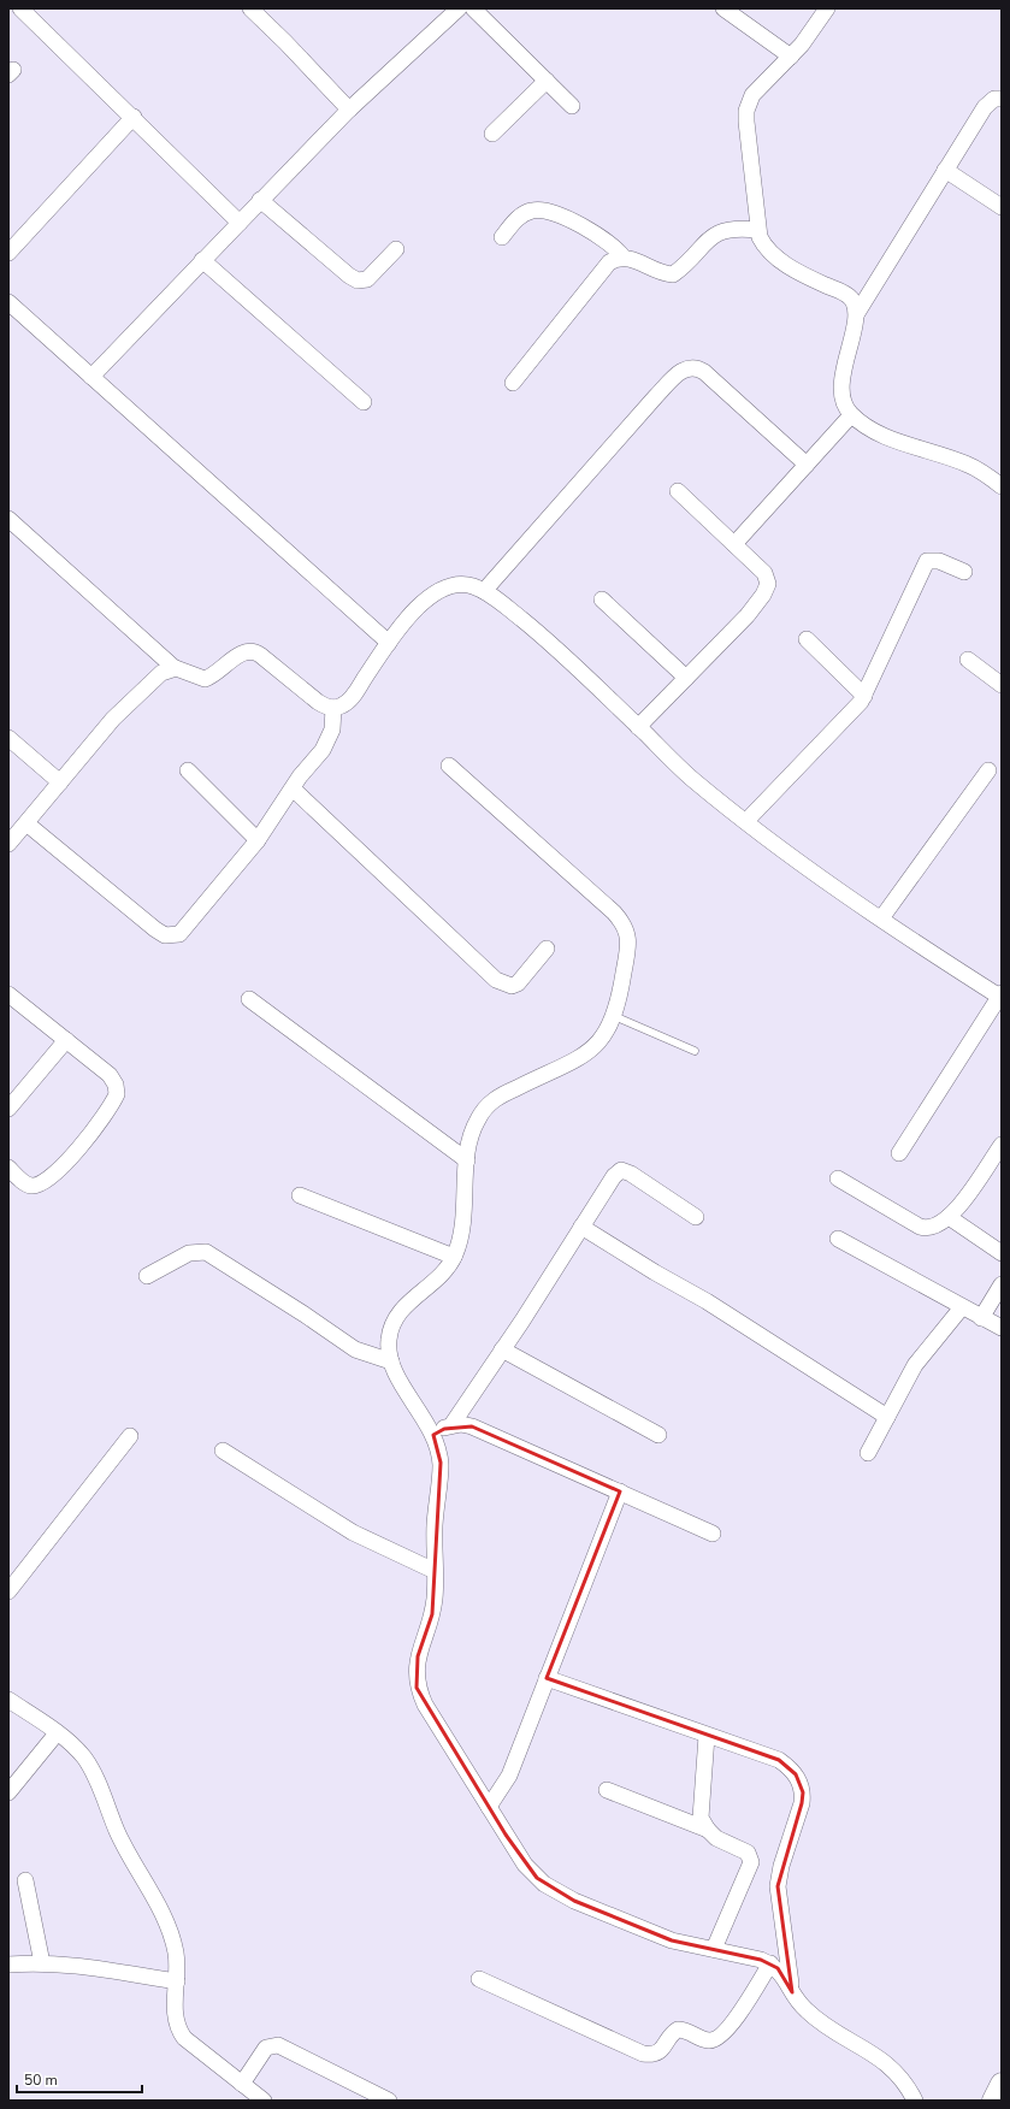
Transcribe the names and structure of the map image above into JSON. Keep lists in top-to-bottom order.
{
  "scale_bar": "50 m"
}
